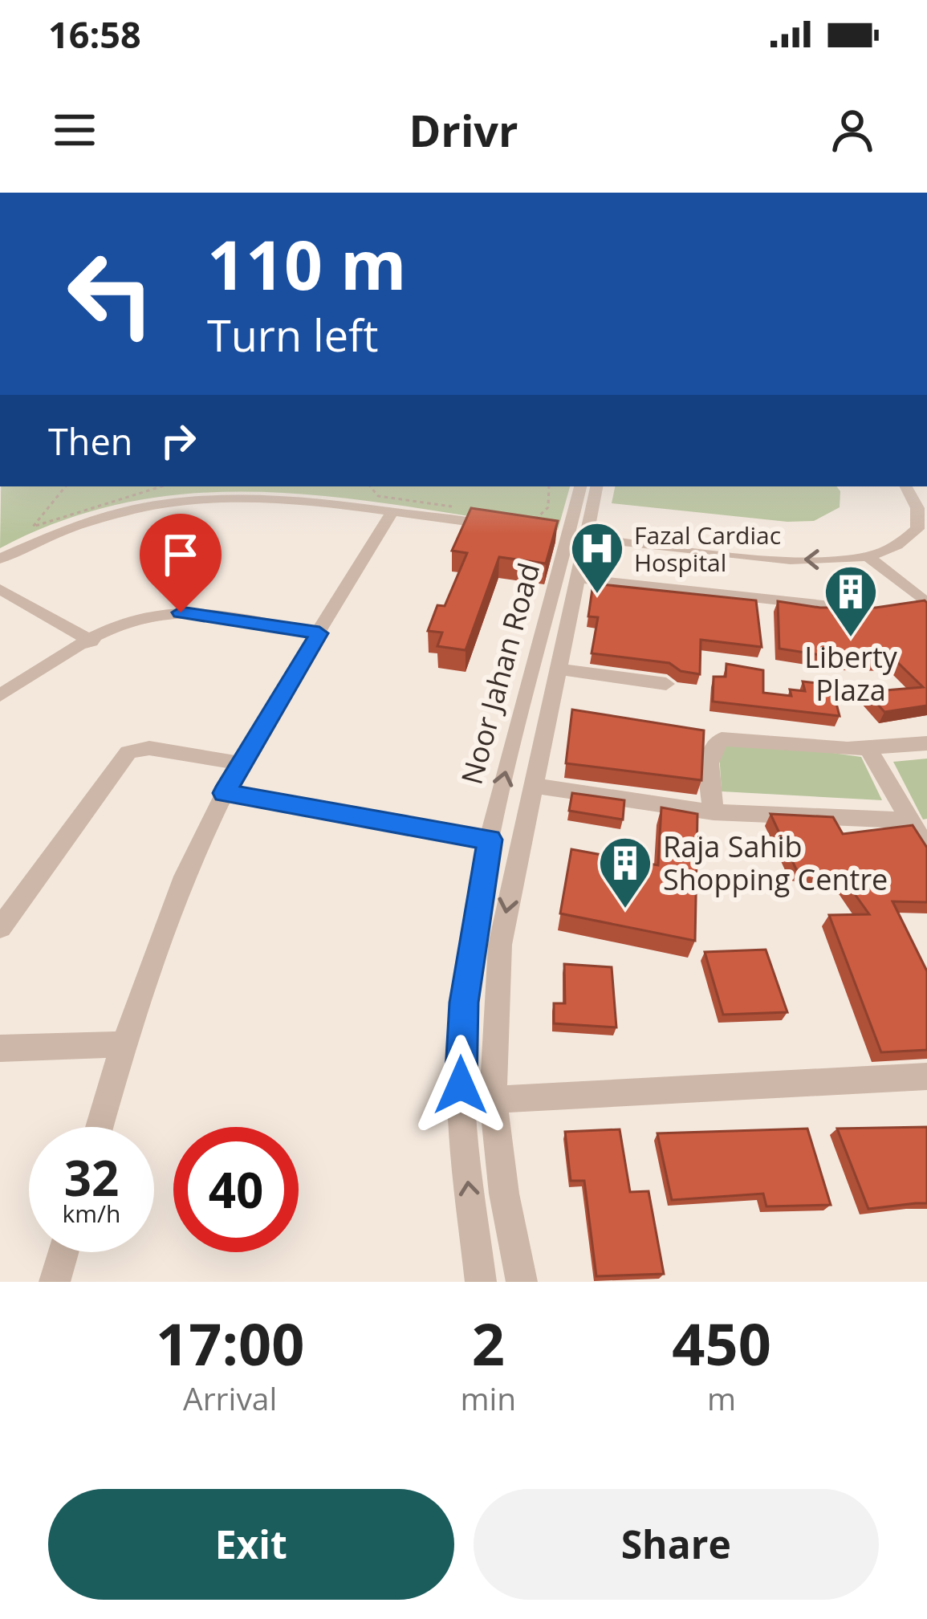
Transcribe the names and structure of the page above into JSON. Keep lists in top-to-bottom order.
{
  "streets": {
    "street": ["Noor Jahan Road"]
  },
  "places": {
    "hospital": ["Fazal Cardiac Hospital"],
    "building": ["Liberty Plaza", "Raja Sahib Shopping Centre"]
  },
  "page": {
    "status": "16:58",
    "header": "Drivr",
    "turn": ["110 m", "Turn left"],
    "then": "Then",
    "speed": "32 km/h",
    "limit": "40",
    "eta": [
      "17:00",
      "Arrival",
      "2",
      "min",
      "450",
      "m"
    ],
    "buttons": ["Exit", "Share"]
  }
}
